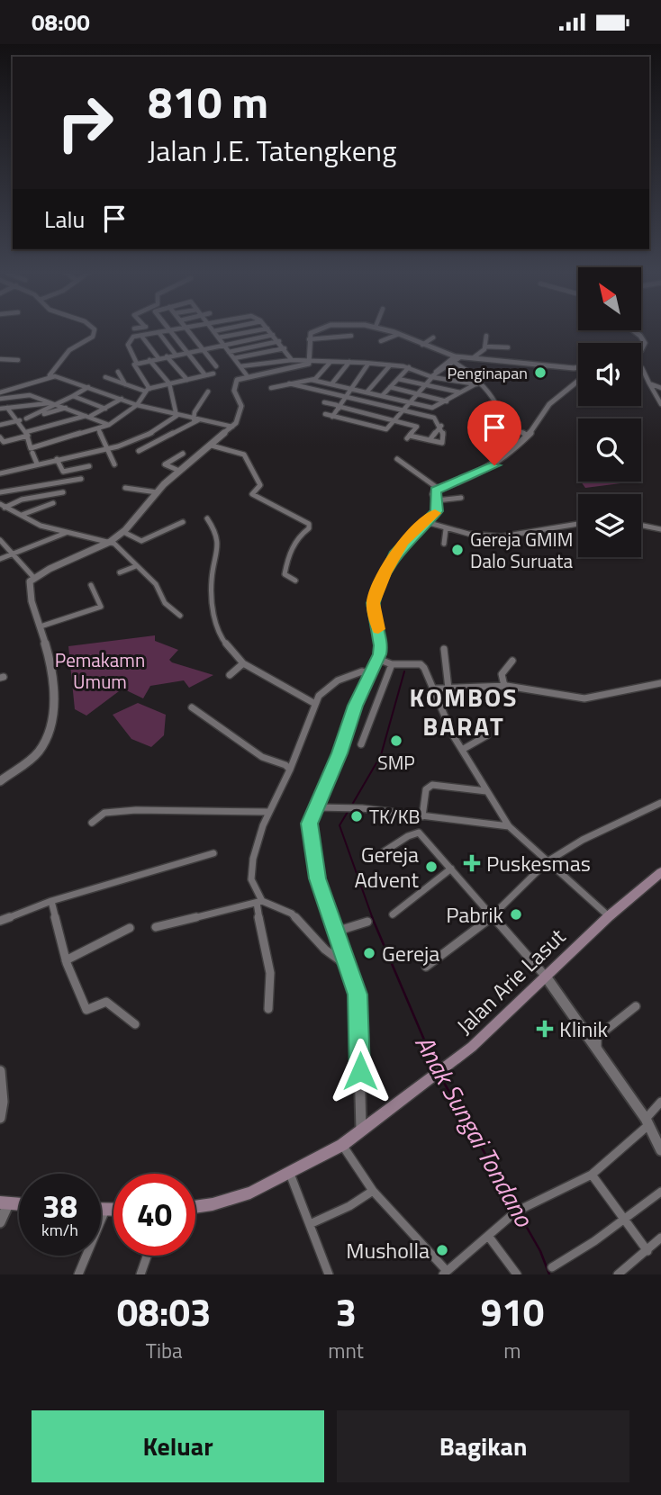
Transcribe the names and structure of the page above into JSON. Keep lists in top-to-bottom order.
{
  "streets": {
    "main road": ["Jalan Arie Lasut"]
  },
  "districts": ["KOMBOS BARAT"],
  "water": ["Anak Sungai Tondano"],
  "parks": ["Pemakamn Umum"],
  "places": {
    "other": [
      "Penginapan",
      "Gereja GMIM Dalo Suruata",
      "SMP",
      "TK/KB",
      "Gereja Advent",
      "Pabrik",
      "Gereja",
      "Musholla"
    ],
    "health": ["Puskesmas", "Klinik"]
  },
  "north": "top left",
  "page": {
    "status": "08:00",
    "turn": ["810 m", "Jalan J.E. Tatengkeng"],
    "then": "Lalu",
    "speed": "38 km/h",
    "limit": "40",
    "eta": [
      "08:03",
      "Tiba",
      "3",
      "mnt",
      "910",
      "m"
    ],
    "buttons": ["Keluar", "Bagikan"]
  }
}
